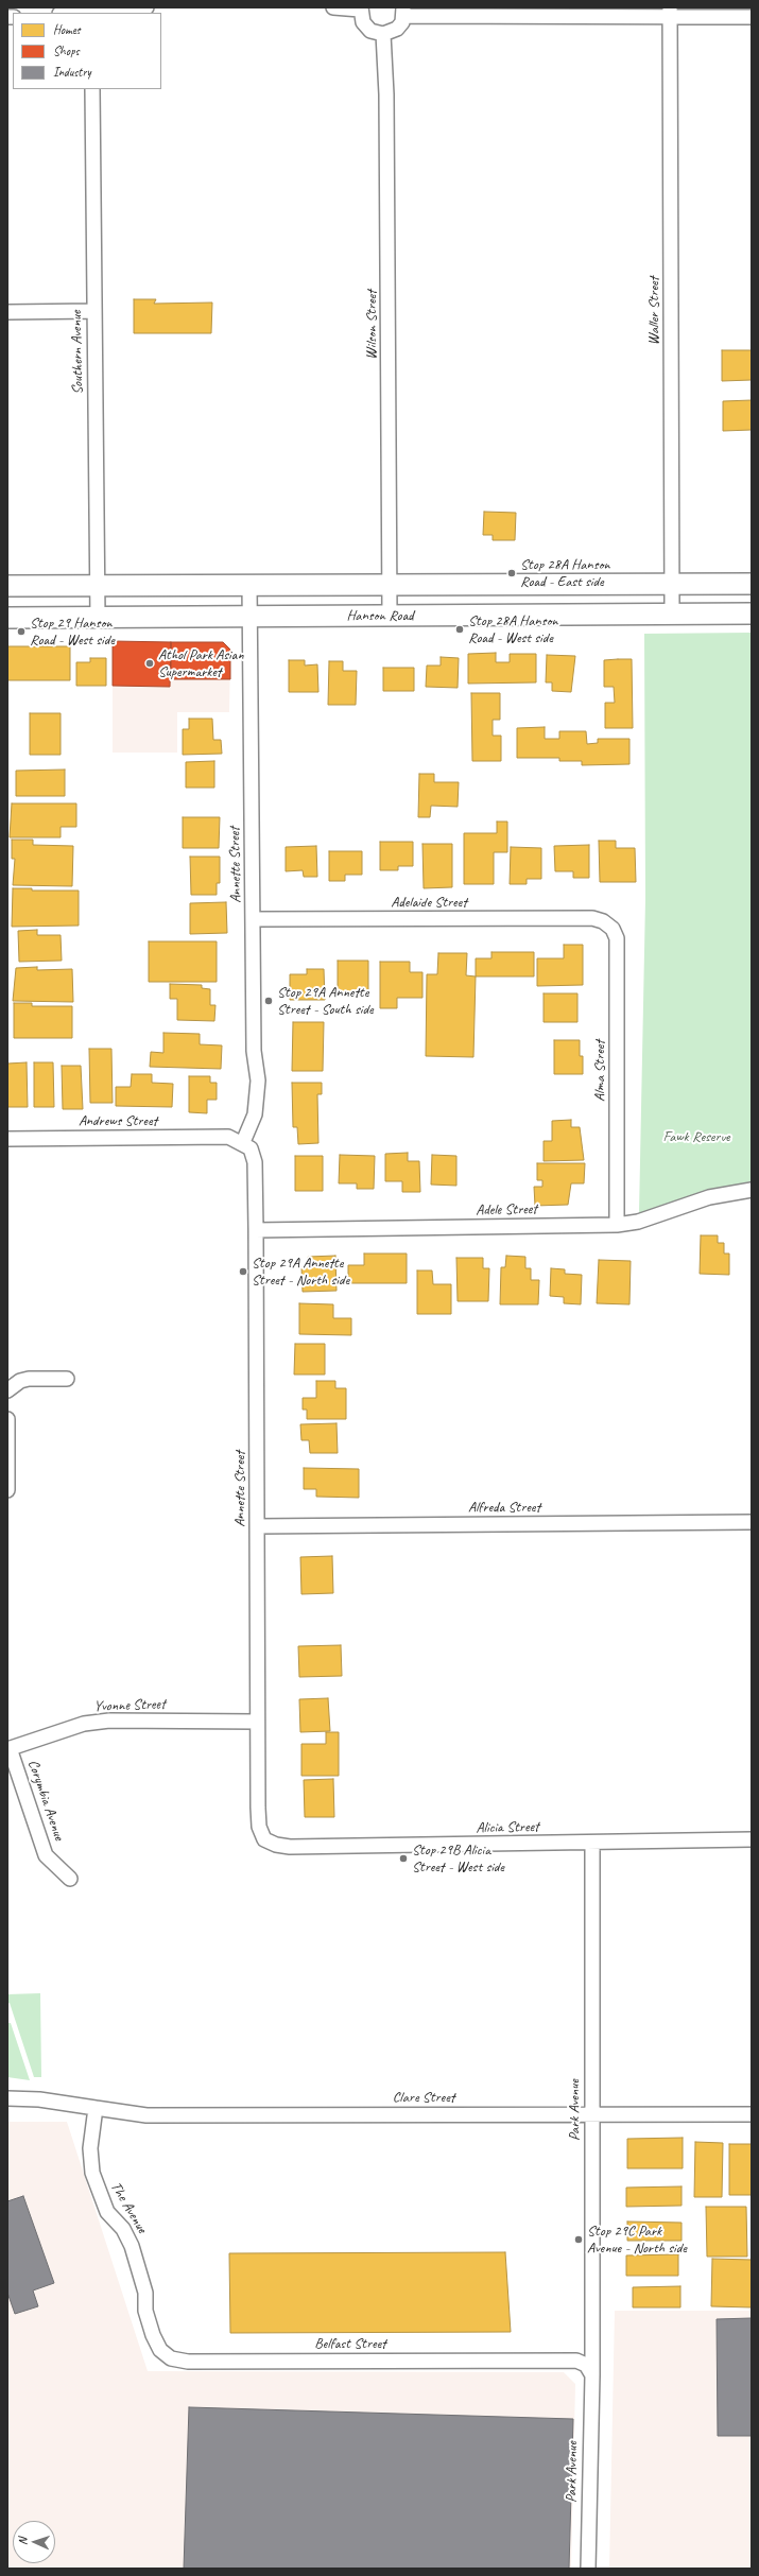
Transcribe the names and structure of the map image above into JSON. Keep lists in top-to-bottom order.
{
  "streets": {
    "main road": ["Hanson Road"],
    "street": [
      "Waller Street",
      "Wilson Street",
      "Southern Avenue",
      "Annette Street",
      "Adelaide Street",
      "Alma Street",
      "Andrews Street",
      "Adele Street",
      "Alfreda Street",
      "Yvonne Street",
      "Corymbia Avenue",
      "Alicia Street",
      "Clare Street",
      "Park Avenue",
      "The Avenue",
      "Belfast Street"
    ]
  },
  "crossings": [
    ["Waller Street", "Hanson Road"],
    ["Wilson Street", "Hanson Road"],
    ["Southern Avenue", "Hanson Road"],
    ["Hanson Road", "Annette Street"],
    ["Annette Street", "Adelaide Street"],
    ["Annette Street", "Andrews Street"],
    ["Annette Street", "Adele Street"],
    ["Annette Street", "Alfreda Street"],
    ["Annette Street", "Yvonne Street"],
    ["Annette Street", "Alicia Street"],
    ["Adelaide Street", "Alma Street"],
    ["Alma Street", "Adele Street"],
    ["Yvonne Street", "Corymbia Avenue"],
    ["Alicia Street", "Park Avenue"],
    ["Clare Street", "Park Avenue"],
    ["Clare Street", "The Avenue"],
    ["Park Avenue", "Belfast Street"],
    ["The Avenue", "Belfast Street"]
  ],
  "parks": ["Fawk Reserve"],
  "places": [
    "Stop 28A Hanson Road - East side",
    "Stop 28A Hanson Road - West side",
    "Stop 29 Hanson Road - West side",
    "Athol Park Asian Supermarket",
    "Stop 29A Annette Street - South side",
    "Stop 29A Annette Street - North side",
    "Stop 29B Alicia Street - West side",
    "Stop 29C Park Avenue - North side"
  ],
  "legend": ["Homes", "Shops", "Industry"],
  "north": "left"
}
